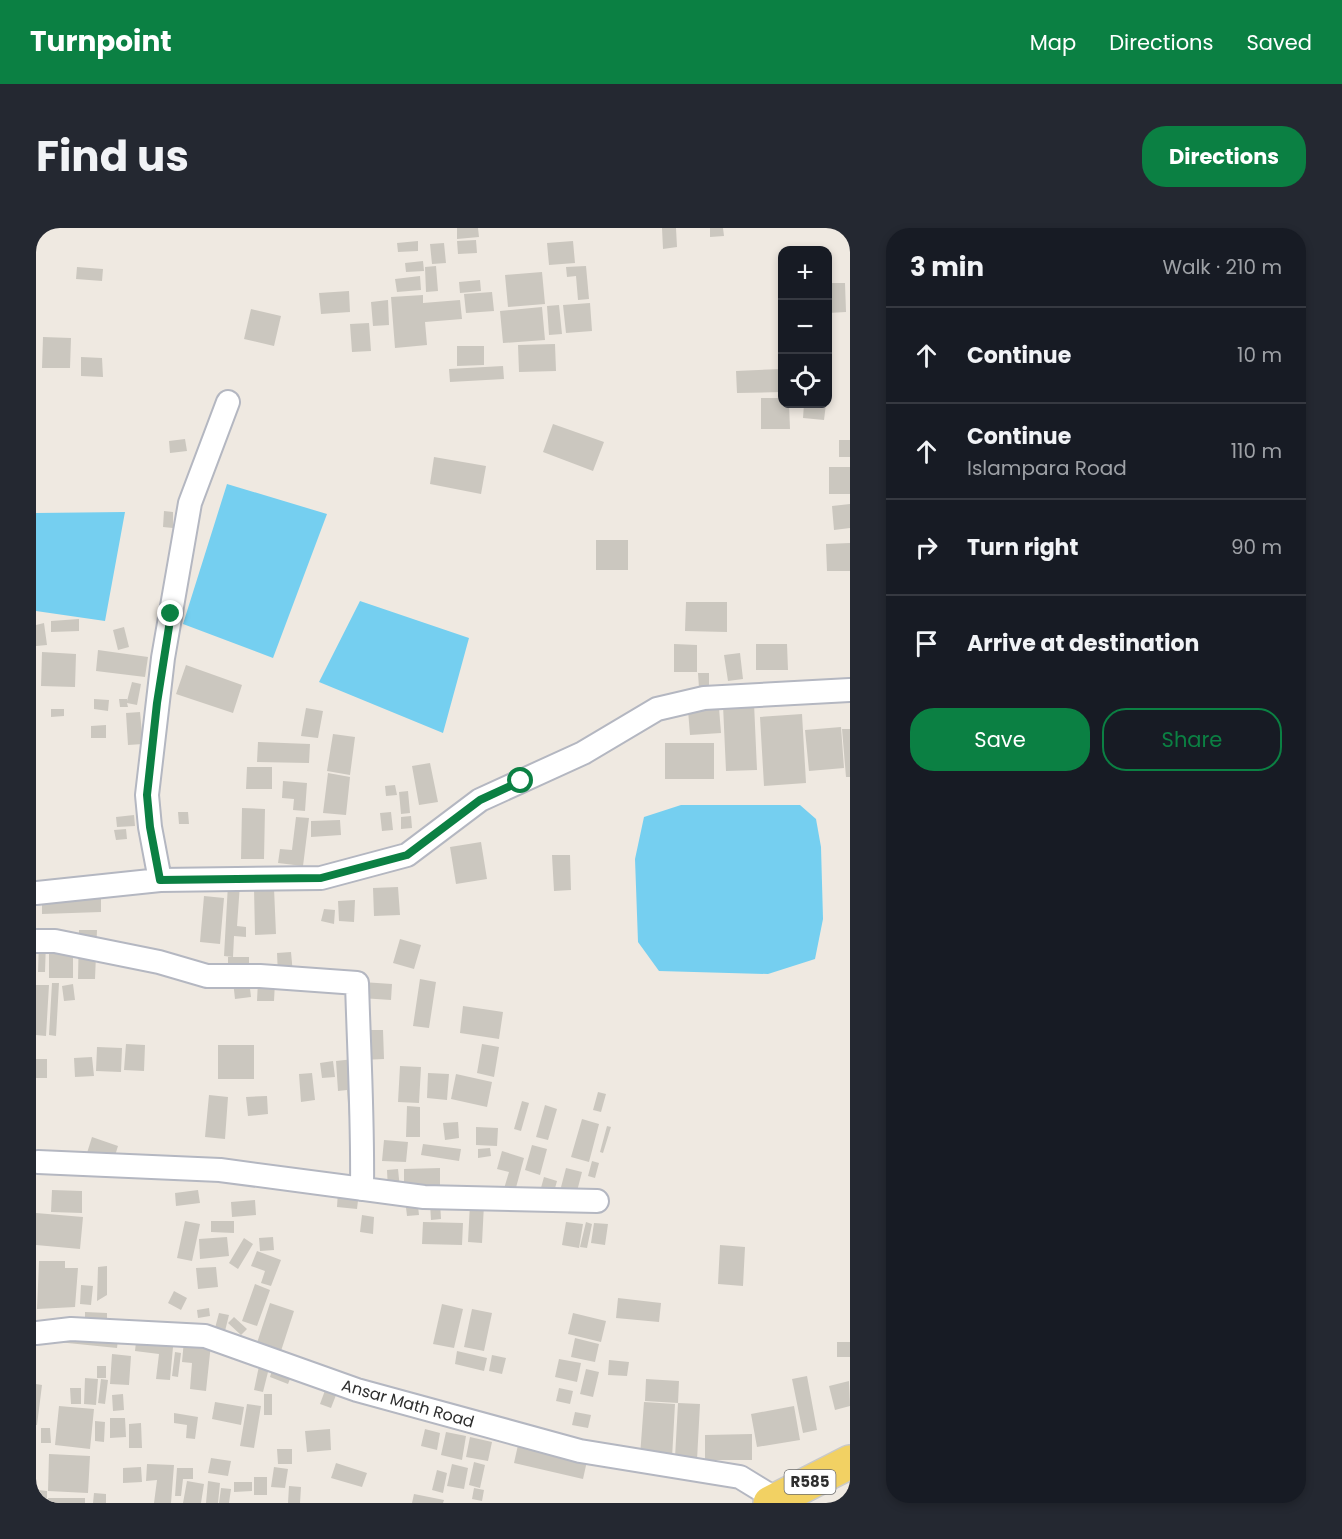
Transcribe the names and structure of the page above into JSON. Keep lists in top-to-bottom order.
{
  "streets": {
    "main road": ["R585"],
    "street": ["Ansar Math Road"]
  },
  "crossings": [
    ["Ansar Math Road", "R585"]
  ],
  "page": {
    "header": "Turnpoint",
    "nav": ["Map", "Directions", "Saved"],
    "title": "Find us",
    "buttons": [
      "Directions",
      ["Save", "Share"]
    ],
    "heading": ["3 min", "Walk · 210 m"],
    "map_buttons": ["+", "−"],
    "list": [
      ["Continue", "10 m"],
      ["Continue", "Islampara Road", "110 m"],
      ["Turn right", "90 m"],
      "Arrive at destination"
    ]
  }
}
